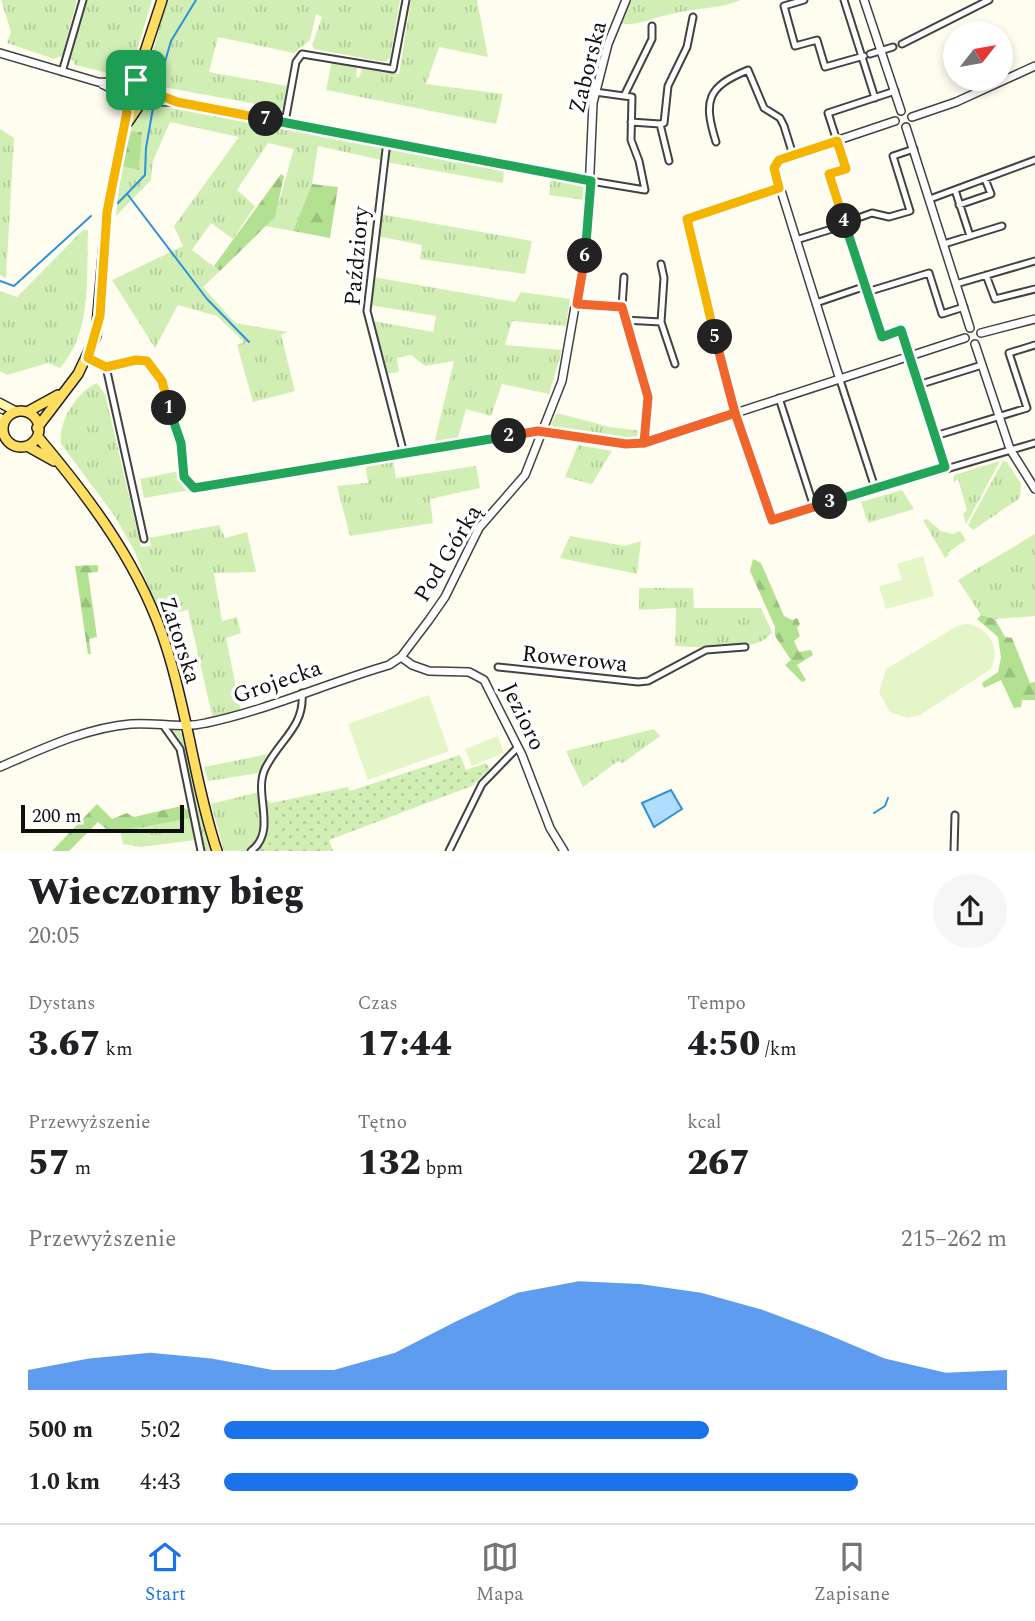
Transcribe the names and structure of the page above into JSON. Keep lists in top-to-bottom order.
{
  "streets": {
    "main road": ["Zatorska"],
    "street": [
      "Zaborska",
      "Paździory",
      "Pod Górką",
      "Rowerowa",
      "Grojecka",
      "Jezioro"
    ]
  },
  "crossings": [
    ["Zaborska", "Pod Górką"],
    ["Pod Górką", "Grojecka"],
    ["Pod Górką", "Jezioro"],
    ["Zatorska", "Grojecka"],
    ["Grojecka", "Jezioro"]
  ],
  "scale_bar": "200 m",
  "north": "top right",
  "page": {
    "pins": [
      "7",
      "4",
      "6",
      "5",
      "1",
      "2",
      "3"
    ],
    "scale": "200 m",
    "heading": ["Wieczorny bieg", "20:05"],
    "stats": [
      ["Dystans", "3.67 km"],
      ["Czas", "17:44"],
      ["Tempo", "4:50 /km"],
      ["Przewyższenie", "57 m"],
      ["Tętno", "132 bpm"],
      ["kcal", "267"]
    ],
    "chart": ["Przewyższenie", "215–262 m"],
    "list": [
      {
        "name": "500 m",
        "note": "5:02"
      },
      {
        "name": "1.0 km",
        "note": "4:43"
      }
    ],
    "tabs": ["Start", "Mapa", "Zapisane"]
  }
}
